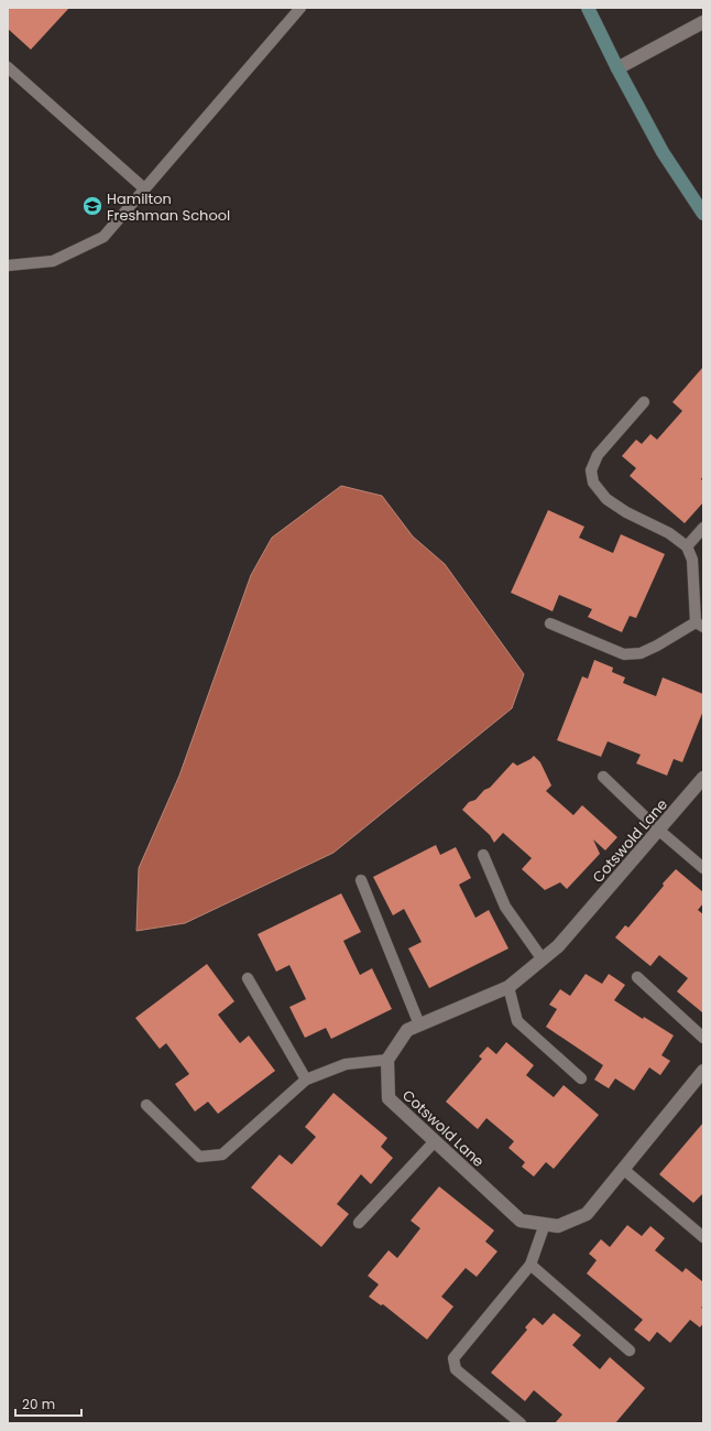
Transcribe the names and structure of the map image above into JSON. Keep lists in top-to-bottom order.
{
  "streets": {
    "street": ["Cotswold Lane"]
  },
  "places": {
    "school or university": ["Hamilton Freshman School"]
  },
  "scale_bar": "20 m"
}
